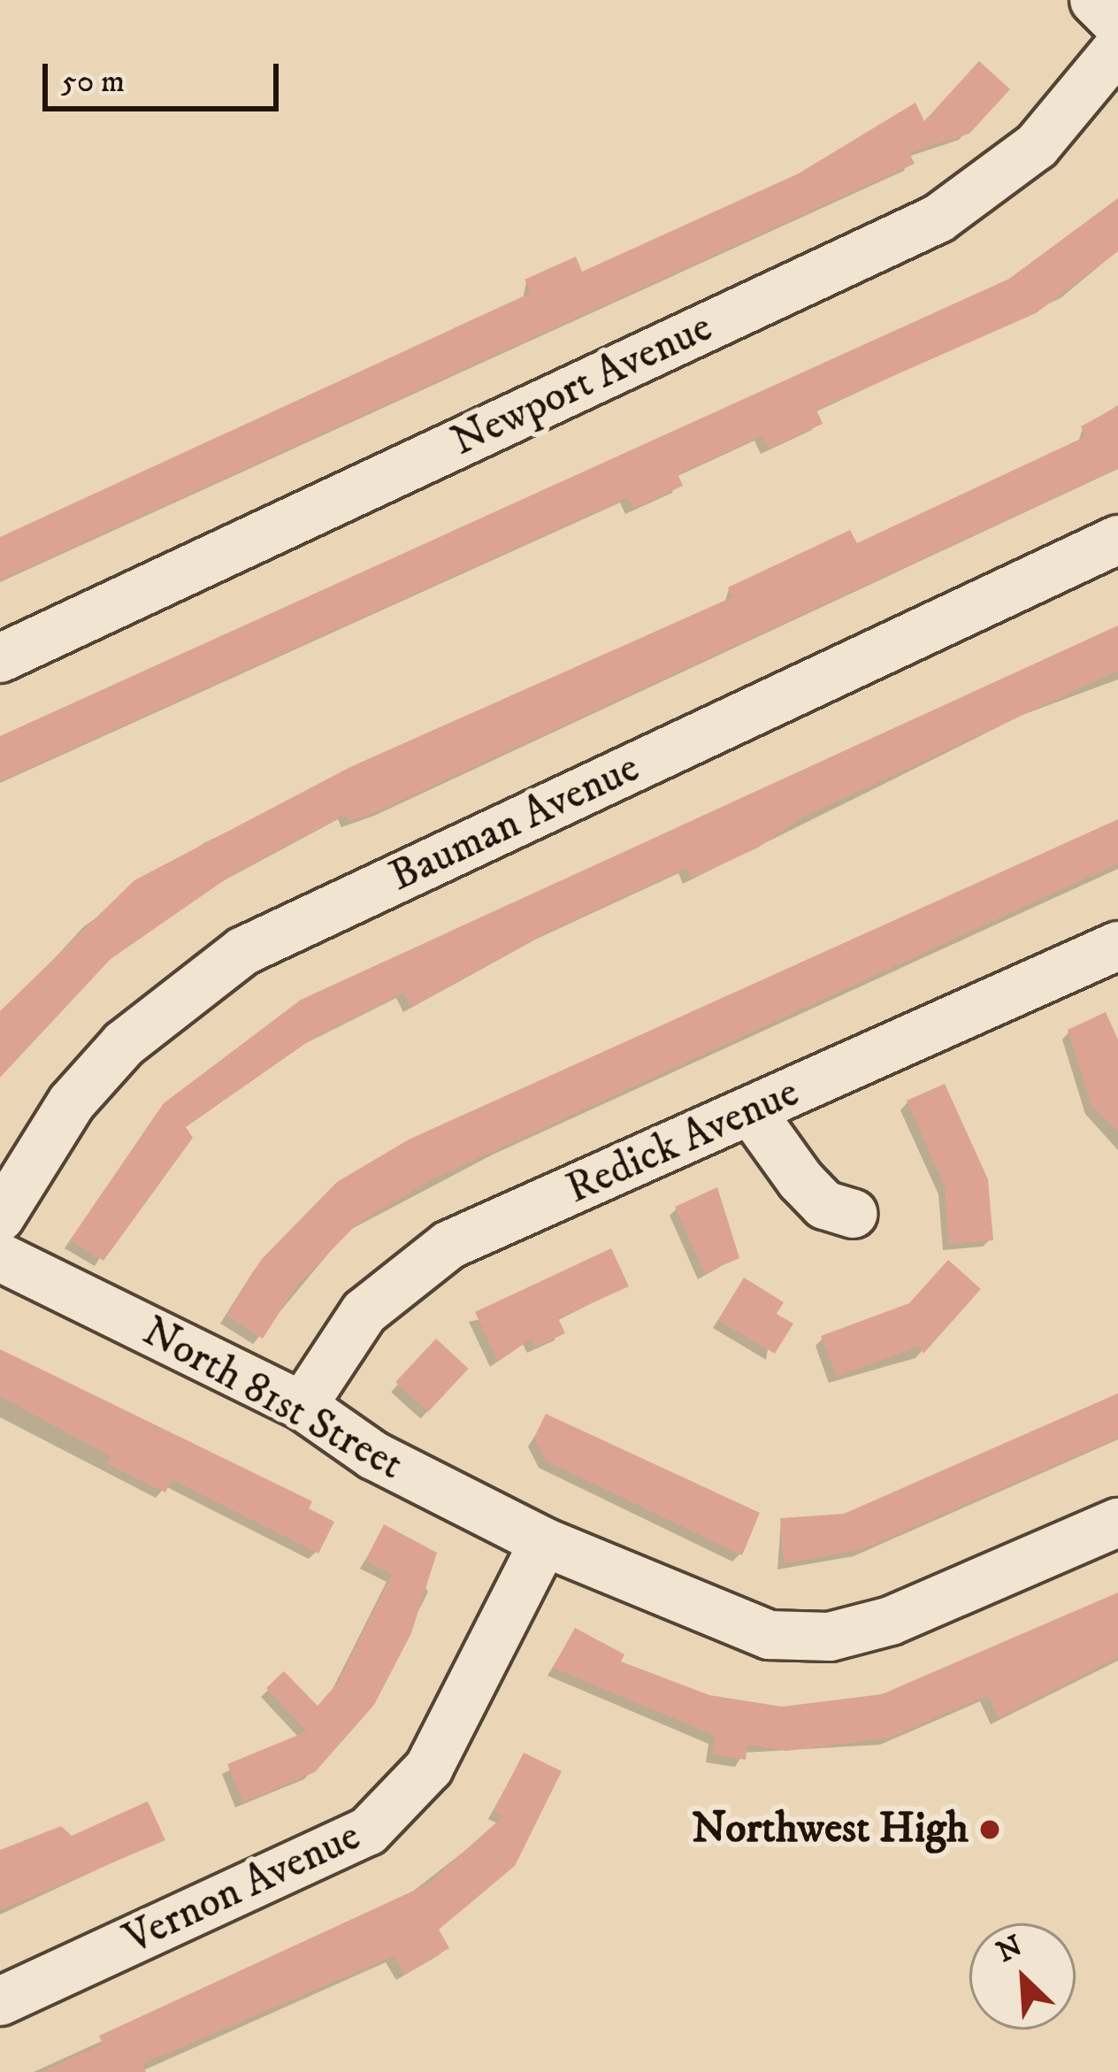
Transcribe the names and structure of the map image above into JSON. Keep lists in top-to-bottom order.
{
  "streets": {
    "street": [
      "Newport Avenue",
      "Bauman Avenue",
      "Redick Avenue",
      "North 81st Street",
      "Vernon Avenue"
    ]
  },
  "crossings": [
    ["Redick Avenue", "North 81st Street"],
    ["North 81st Street", "Vernon Avenue"]
  ],
  "places": ["Northwest High"],
  "scale_bar": "50 m",
  "north": "top left"
}
